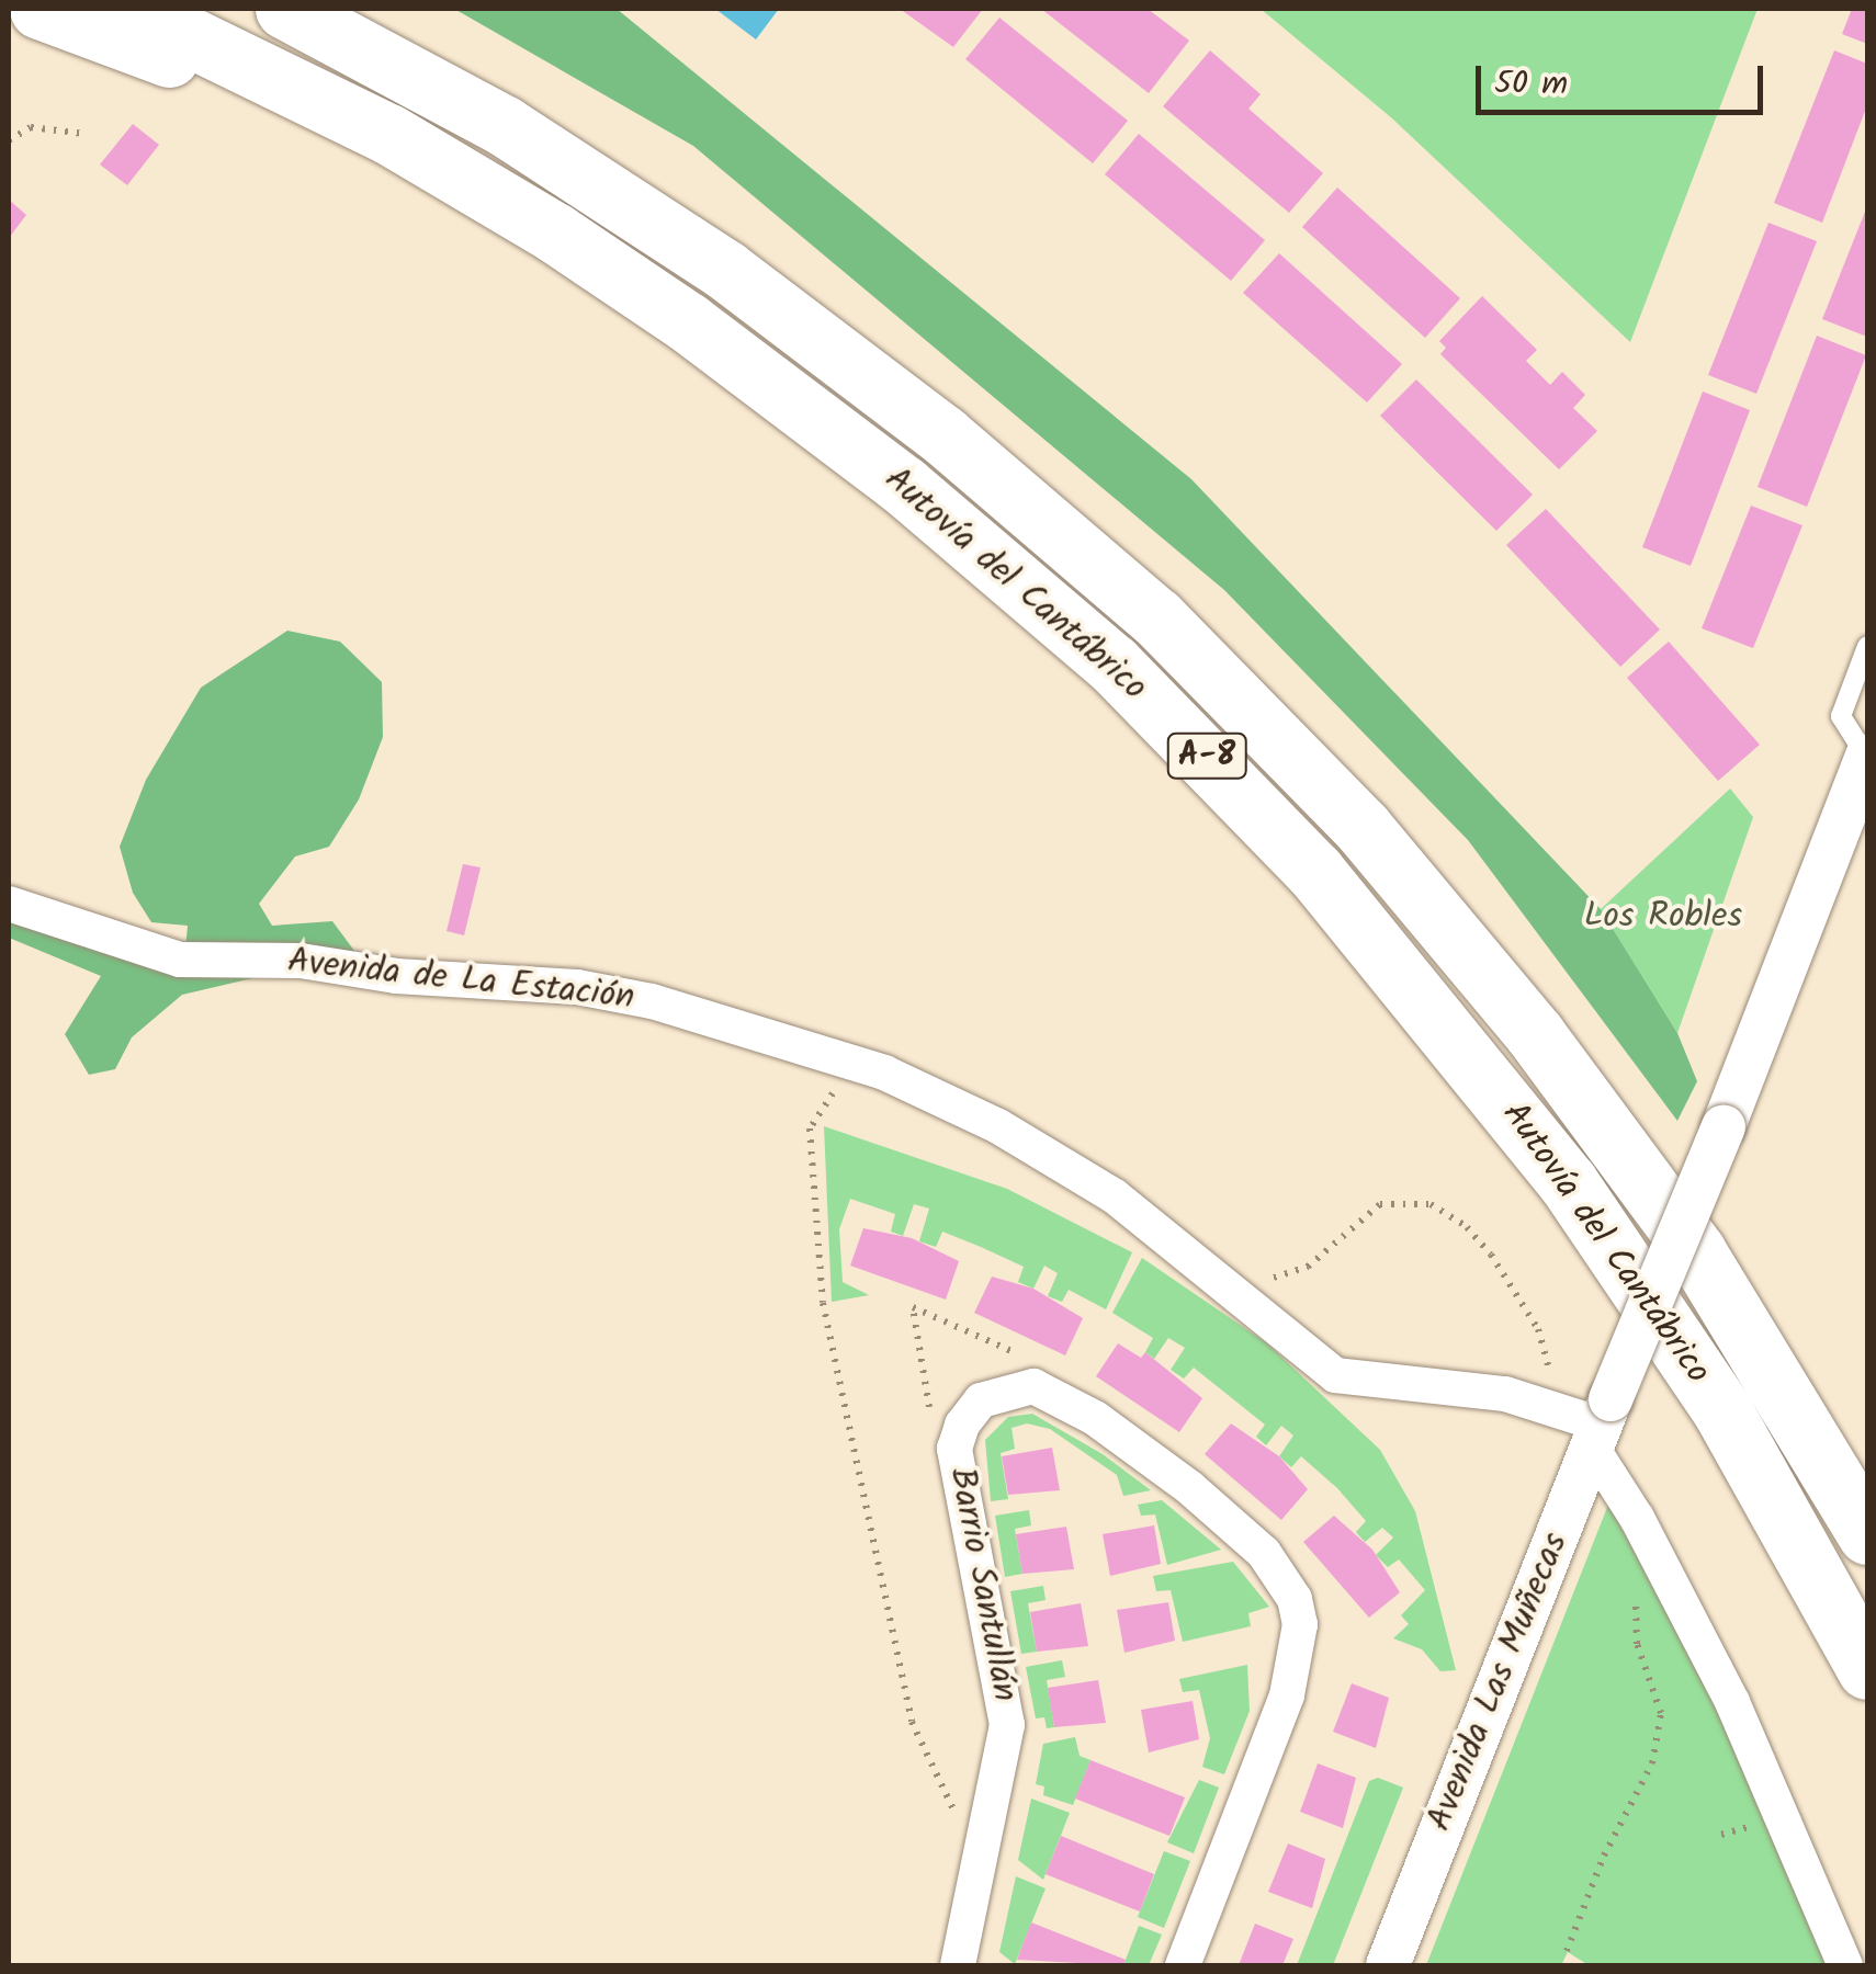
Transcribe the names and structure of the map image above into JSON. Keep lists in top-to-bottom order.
{
  "streets": {
    "highway": ["Autovía del Cantábrico", "A-8"],
    "street": ["Avenida de La Estación", "Barrio Santullán", "Avenida Las Muñecas"]
  },
  "crossings": [
    ["Avenida de La Estación", "Avenida Las Muñecas"]
  ],
  "parks": ["Los Robles"],
  "scale_bar": "50 m"
}
